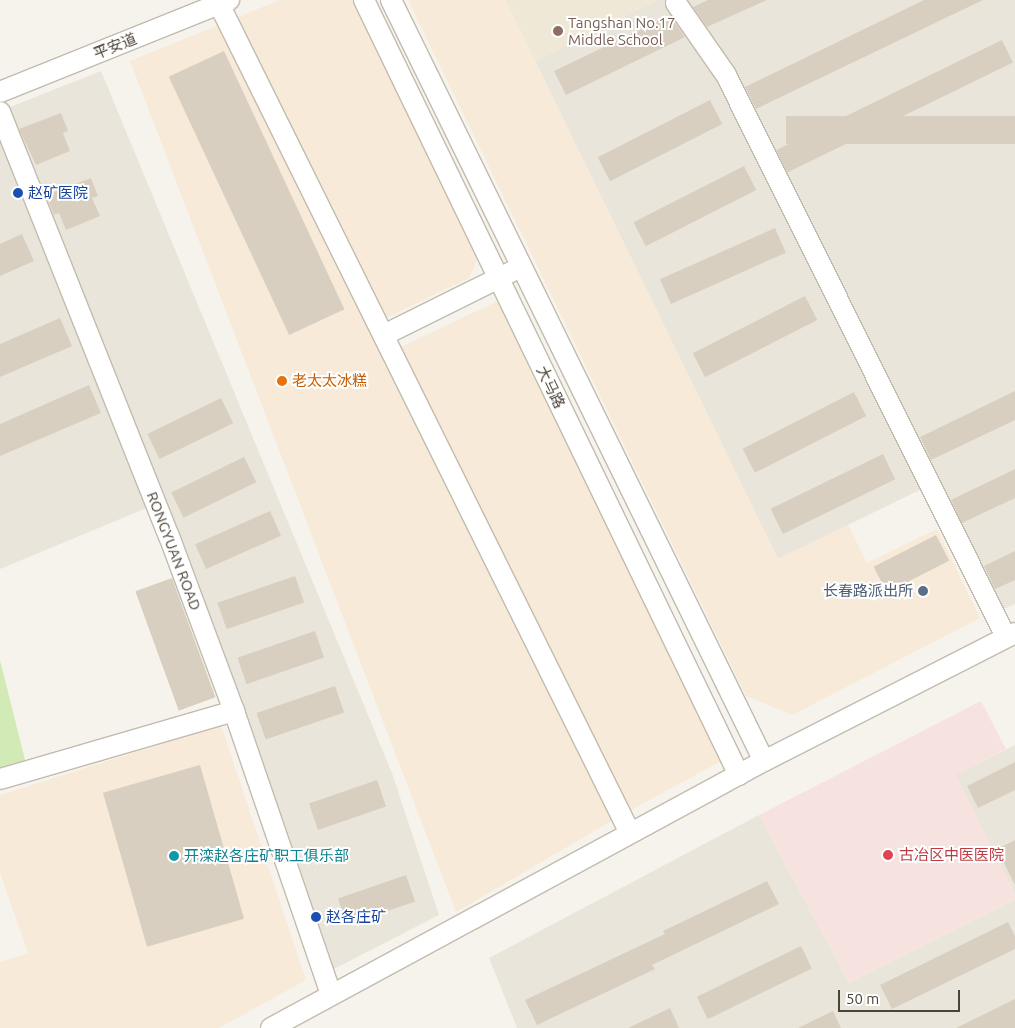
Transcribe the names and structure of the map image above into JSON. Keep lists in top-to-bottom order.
{
  "streets": {
    "street": ["平安道", "大马路", "RONGYUAN ROAD"]
  },
  "places": [
    "Tangshan No.17 Middle School",
    "赵矿医院",
    "老太太冰糕",
    "长春路派出所",
    "古冶区中医医院",
    "开滦赵各庄矿职工俱乐部",
    "赵各庄矿"
  ],
  "scale_bar": "50 m"
}
